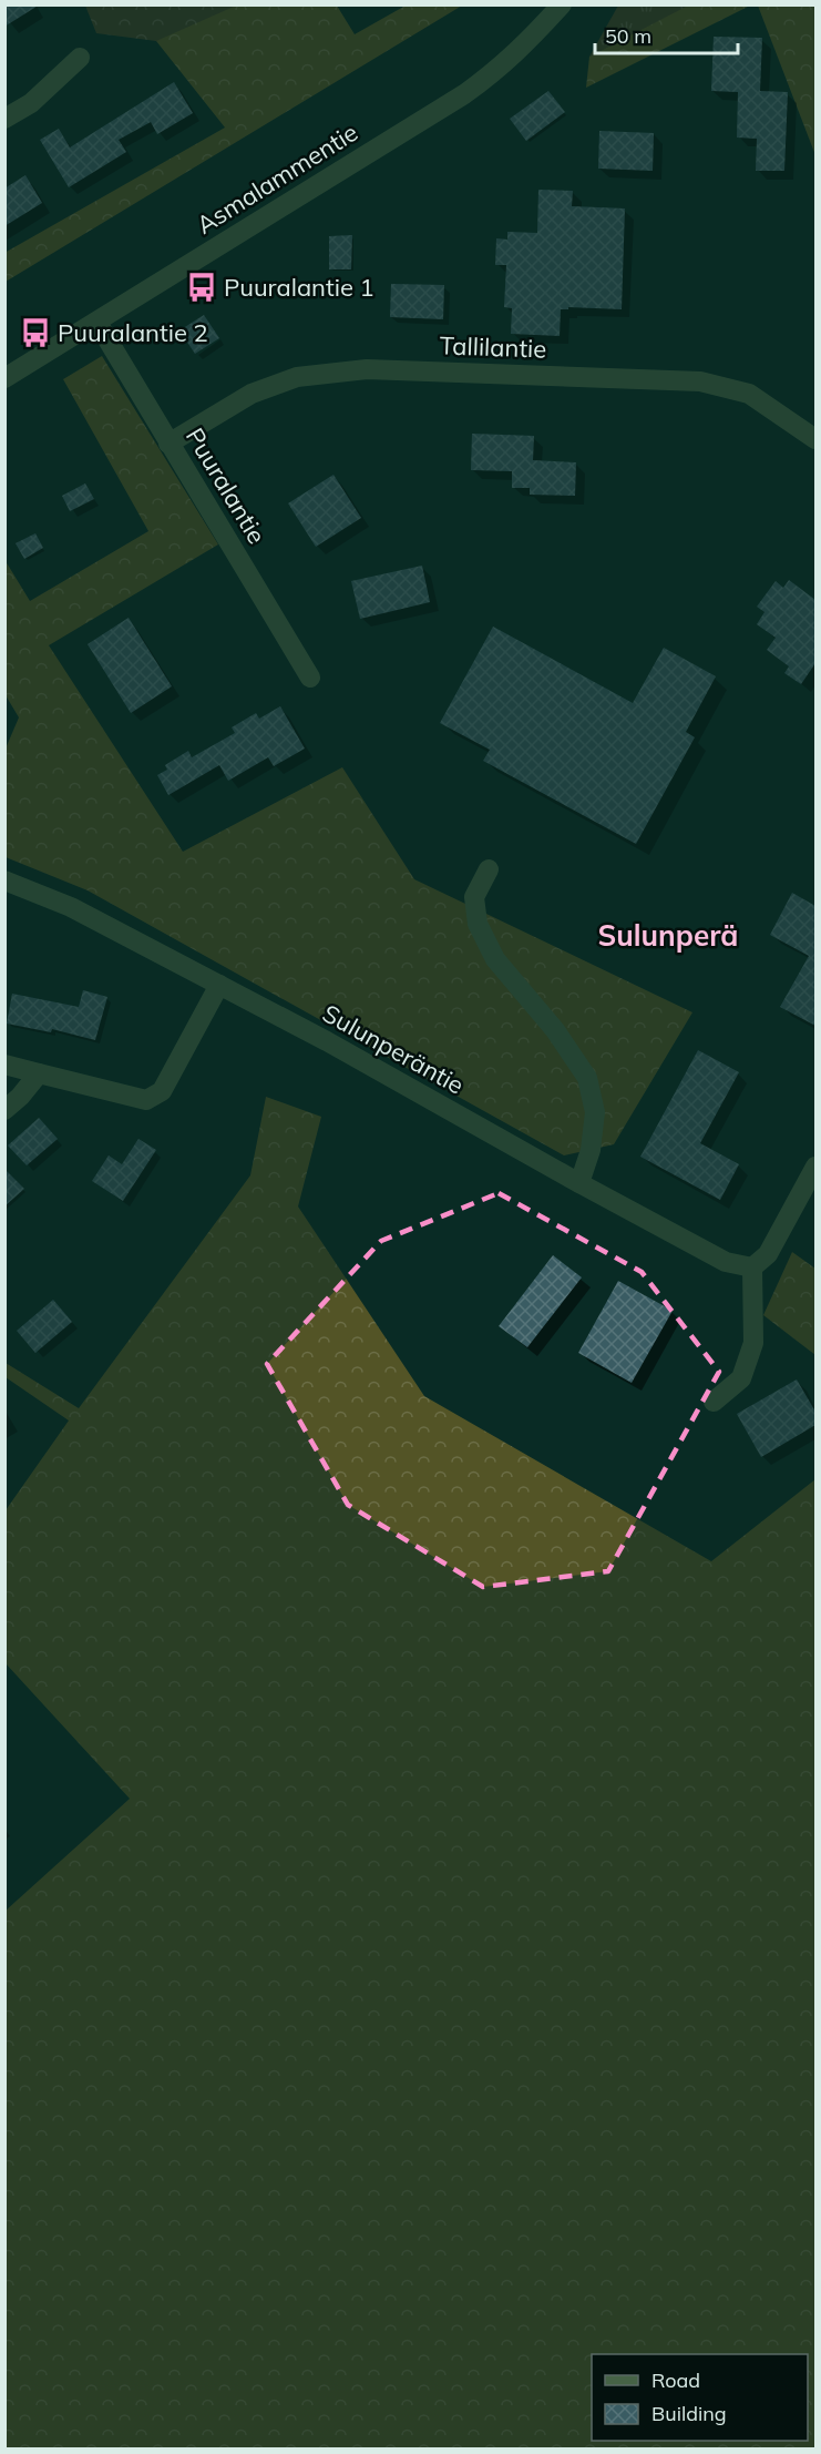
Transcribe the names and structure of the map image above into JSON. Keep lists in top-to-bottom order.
{
  "streets": {
    "street": [
      "Asmalammentie",
      "Tallilantie",
      "Puuralantie",
      "Sulunperäntie"
    ]
  },
  "crossings": [
    ["Asmalammentie", "Puuralantie"],
    ["Tallilantie", "Puuralantie"]
  ],
  "districts": ["Sulunperä"],
  "places": {
    "bus stop": ["Puuralantie 1", "Puuralantie 2"]
  },
  "legend": ["Road", "Building"],
  "scale_bar": "50 m"
}
